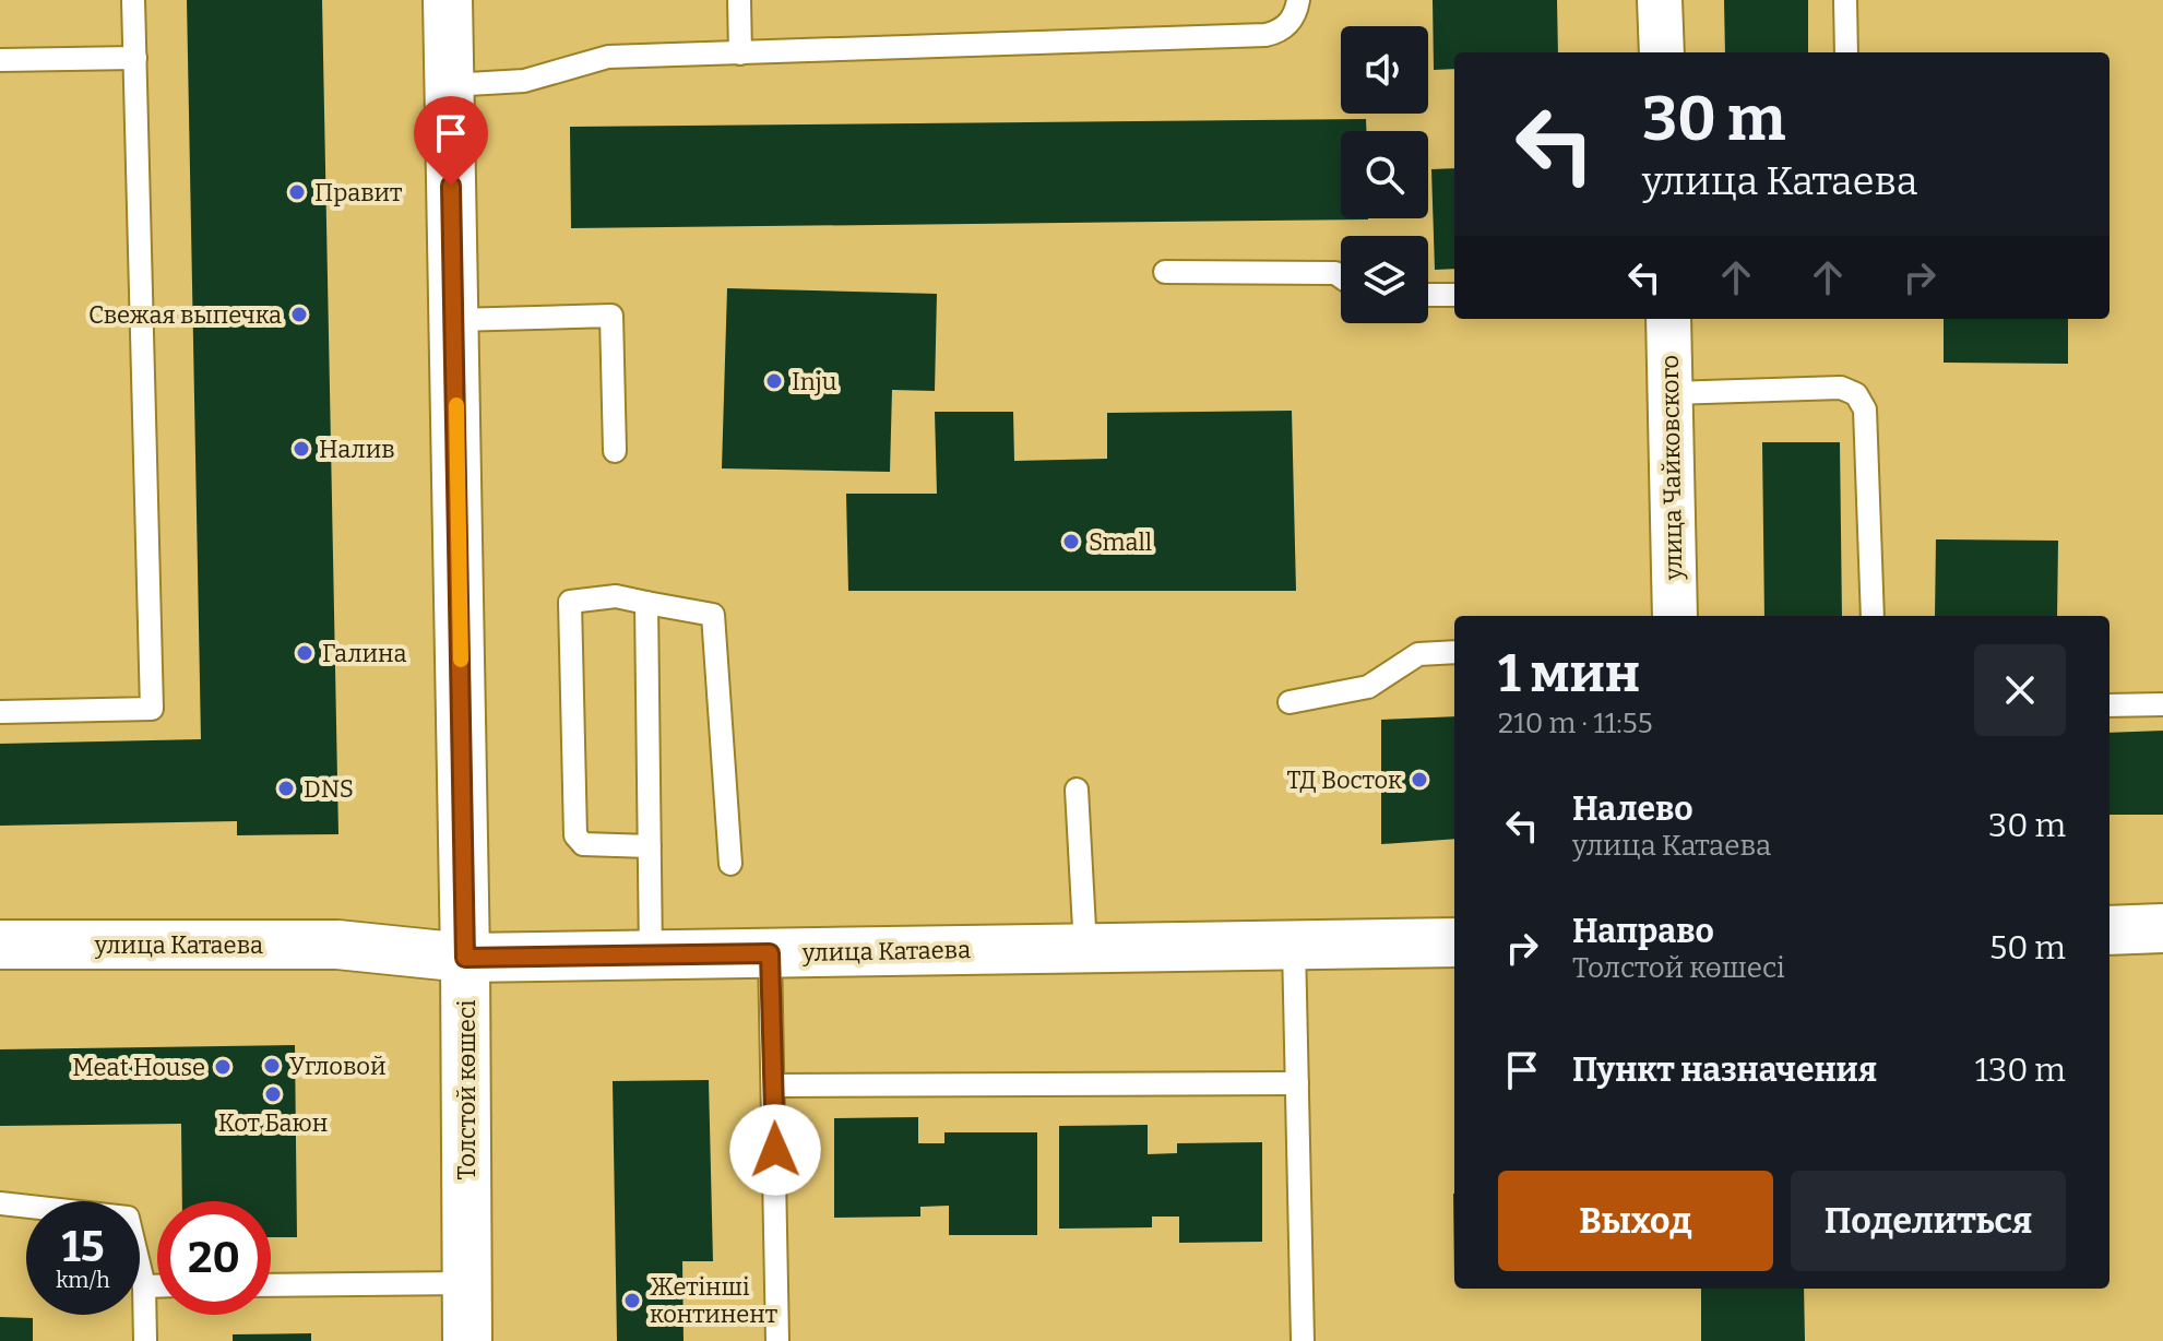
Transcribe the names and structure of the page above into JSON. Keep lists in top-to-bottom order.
{
  "streets": {
    "street": ["улица Чайковского", "улица Катаева", "Толстой көшесі"]
  },
  "crossings": [
    ["улица Катаева", "Толстой көшесі"]
  ],
  "places": [
    "Правит",
    "Свежая выпечка",
    "Inju",
    "Налив",
    "Small",
    "Галина",
    "ТД Восток",
    "DNS",
    "Угловой",
    "Meat House",
    "Кот Баюн",
    "Жетінші континент"
  ],
  "page": {
    "turn": ["30 m", "улица Катаева"],
    "heading": ["1 мин", "210 m · 11:55"],
    "list": [
      {
        "name": "Налево",
        "note": "улица Катаева",
        "value": "30 m"
      },
      {
        "name": "Направо",
        "note": "Толстой көшесі",
        "value": "50 m"
      },
      {
        "name": "Пункт назначения",
        "value": "130 m"
      }
    ],
    "buttons": ["Выход", "Поделиться"],
    "speed": "15 km/h",
    "limit": "20"
  }
}
